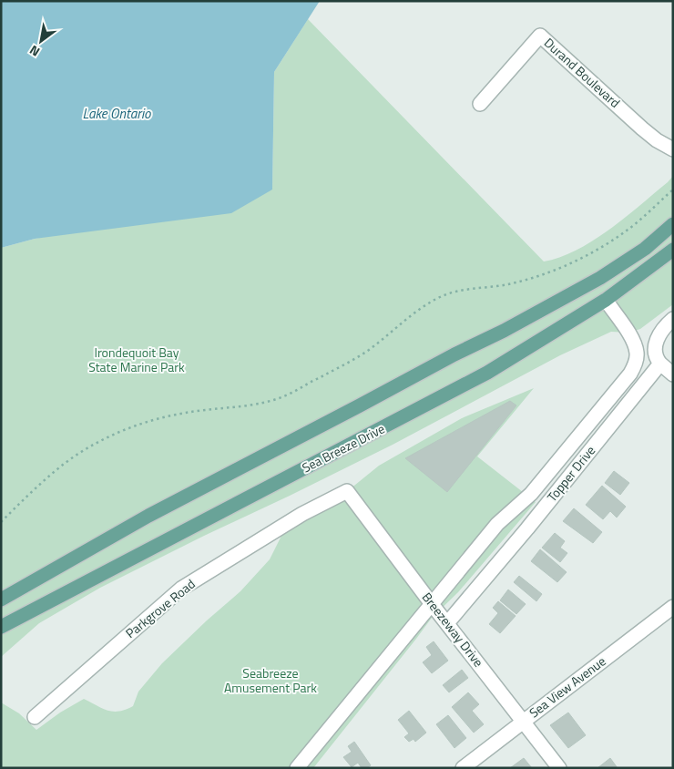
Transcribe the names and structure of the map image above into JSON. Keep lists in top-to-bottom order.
{
  "streets": {
    "main road": ["Sea Breeze Drive"],
    "street": [
      "Durand Boulevard",
      "Topper Drive",
      "Parkgrove Road",
      "Breezeway Drive",
      "Sea View Avenue"
    ]
  },
  "crossings": [
    ["Topper Drive", "Breezeway Drive"],
    ["Parkgrove Road", "Breezeway Drive"],
    ["Breezeway Drive", "Sea View Avenue"]
  ],
  "water": ["Lake Ontario"],
  "parks": ["Irondequoit Bay State Marine Park", "Seabreeze Amusement Park"],
  "north": "bottom left"
}
